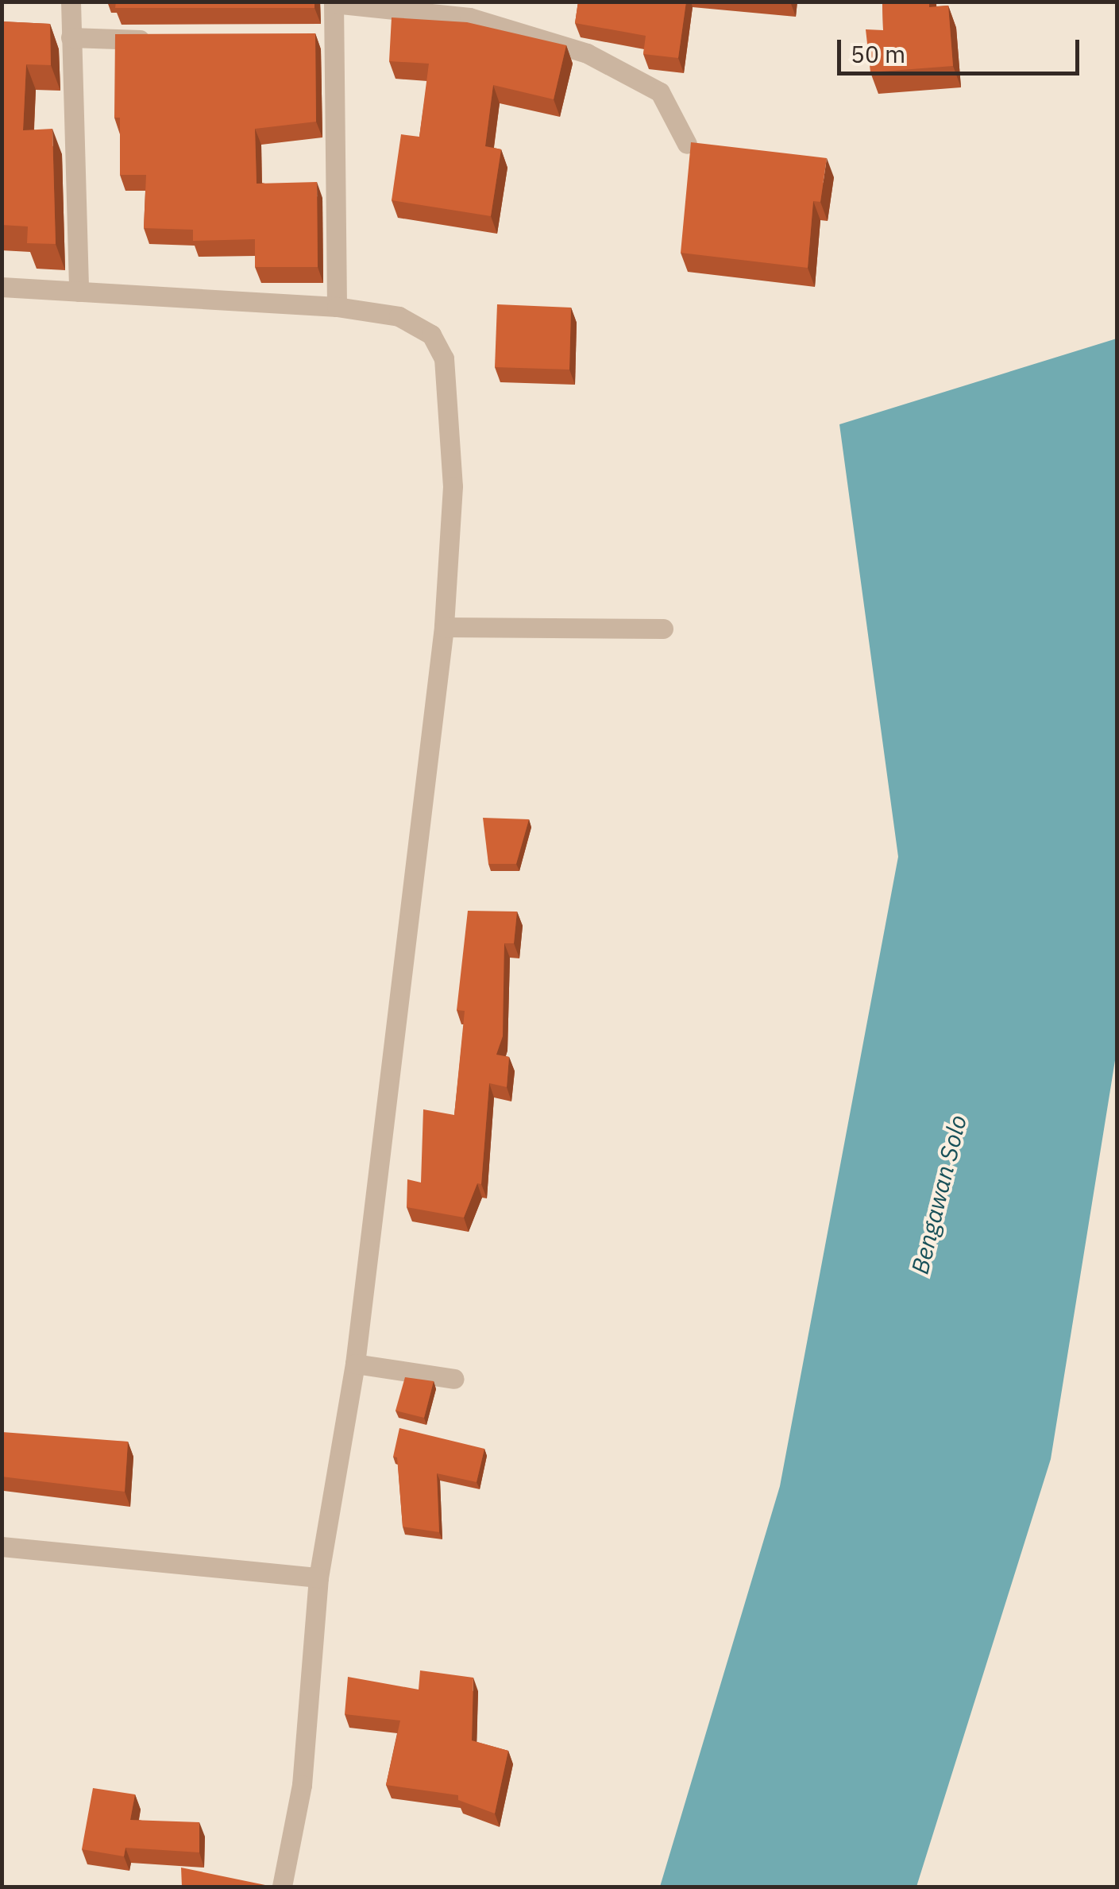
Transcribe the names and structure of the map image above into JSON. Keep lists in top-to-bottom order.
{
  "water": ["Bengawan Solo"],
  "scale_bar": "50 m"
}
